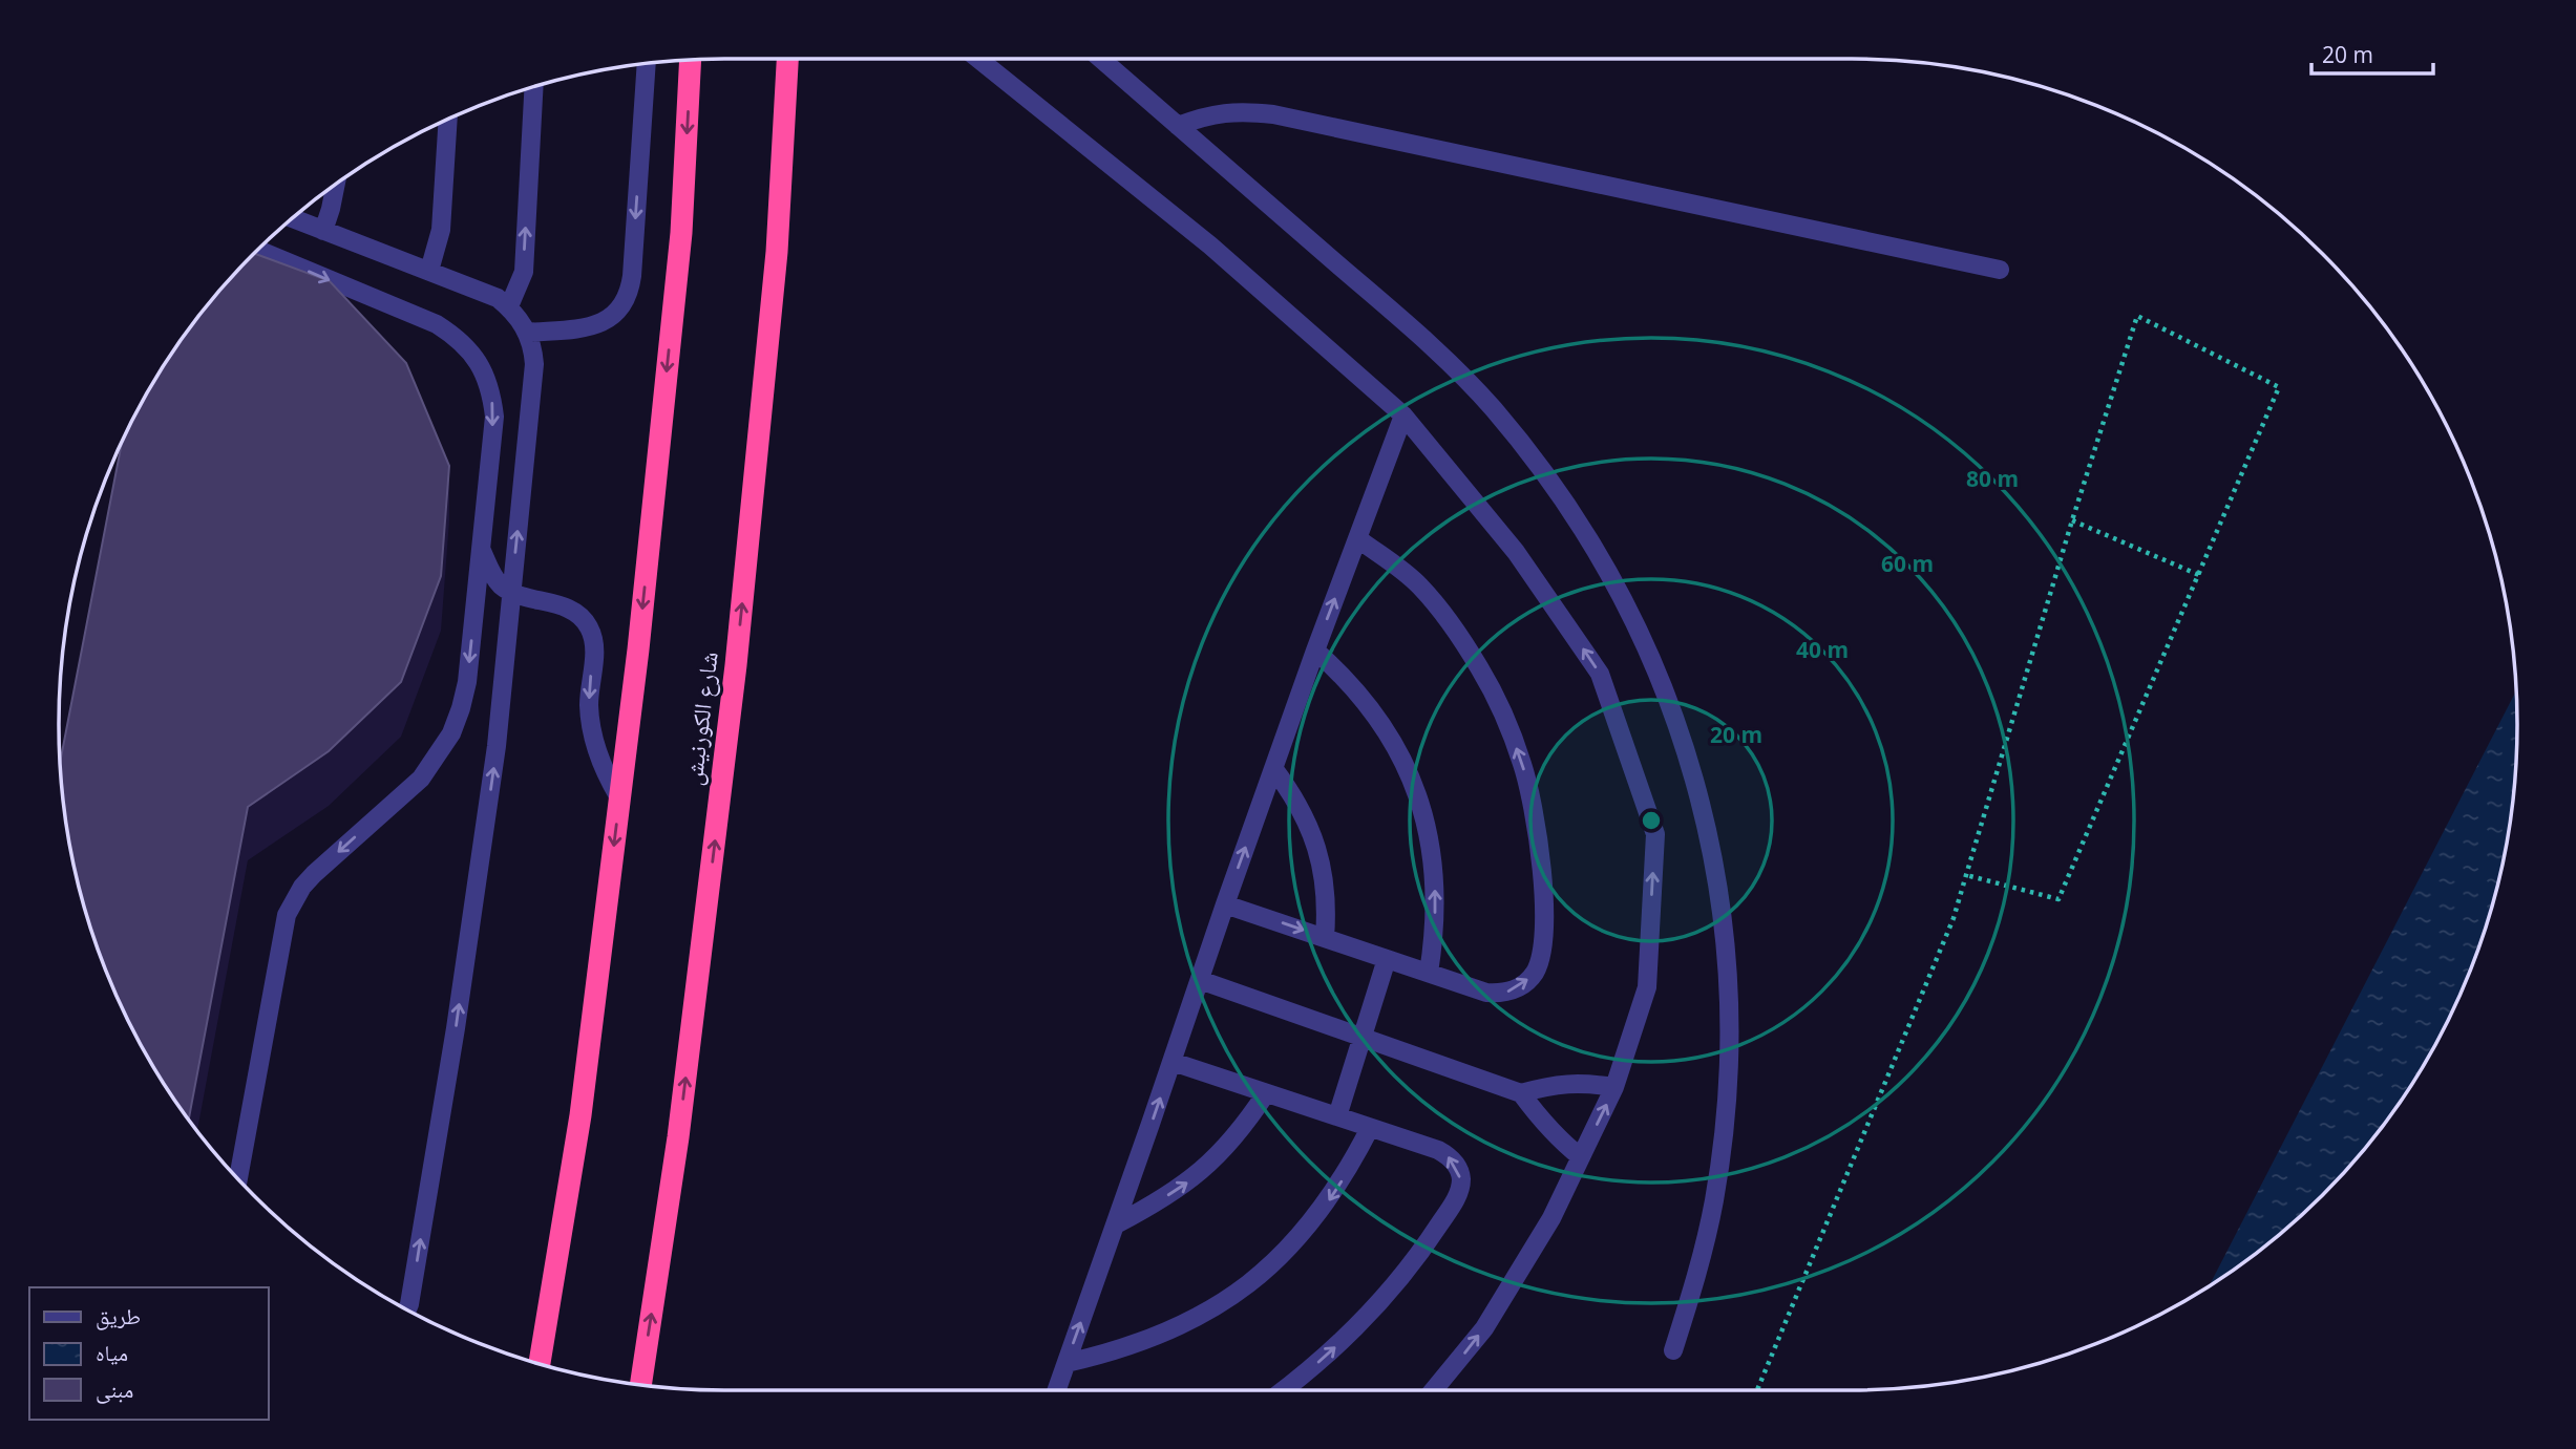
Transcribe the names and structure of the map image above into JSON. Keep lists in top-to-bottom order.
{
  "streets": {
    "highway": ["شارع الكورنيش"]
  },
  "legend": ["طريق", "مياه", "مبنى"],
  "scale_bar": "20 m",
  "rings": [
    "80 m",
    "60 m",
    "40 m",
    "20 m"
  ]
}
